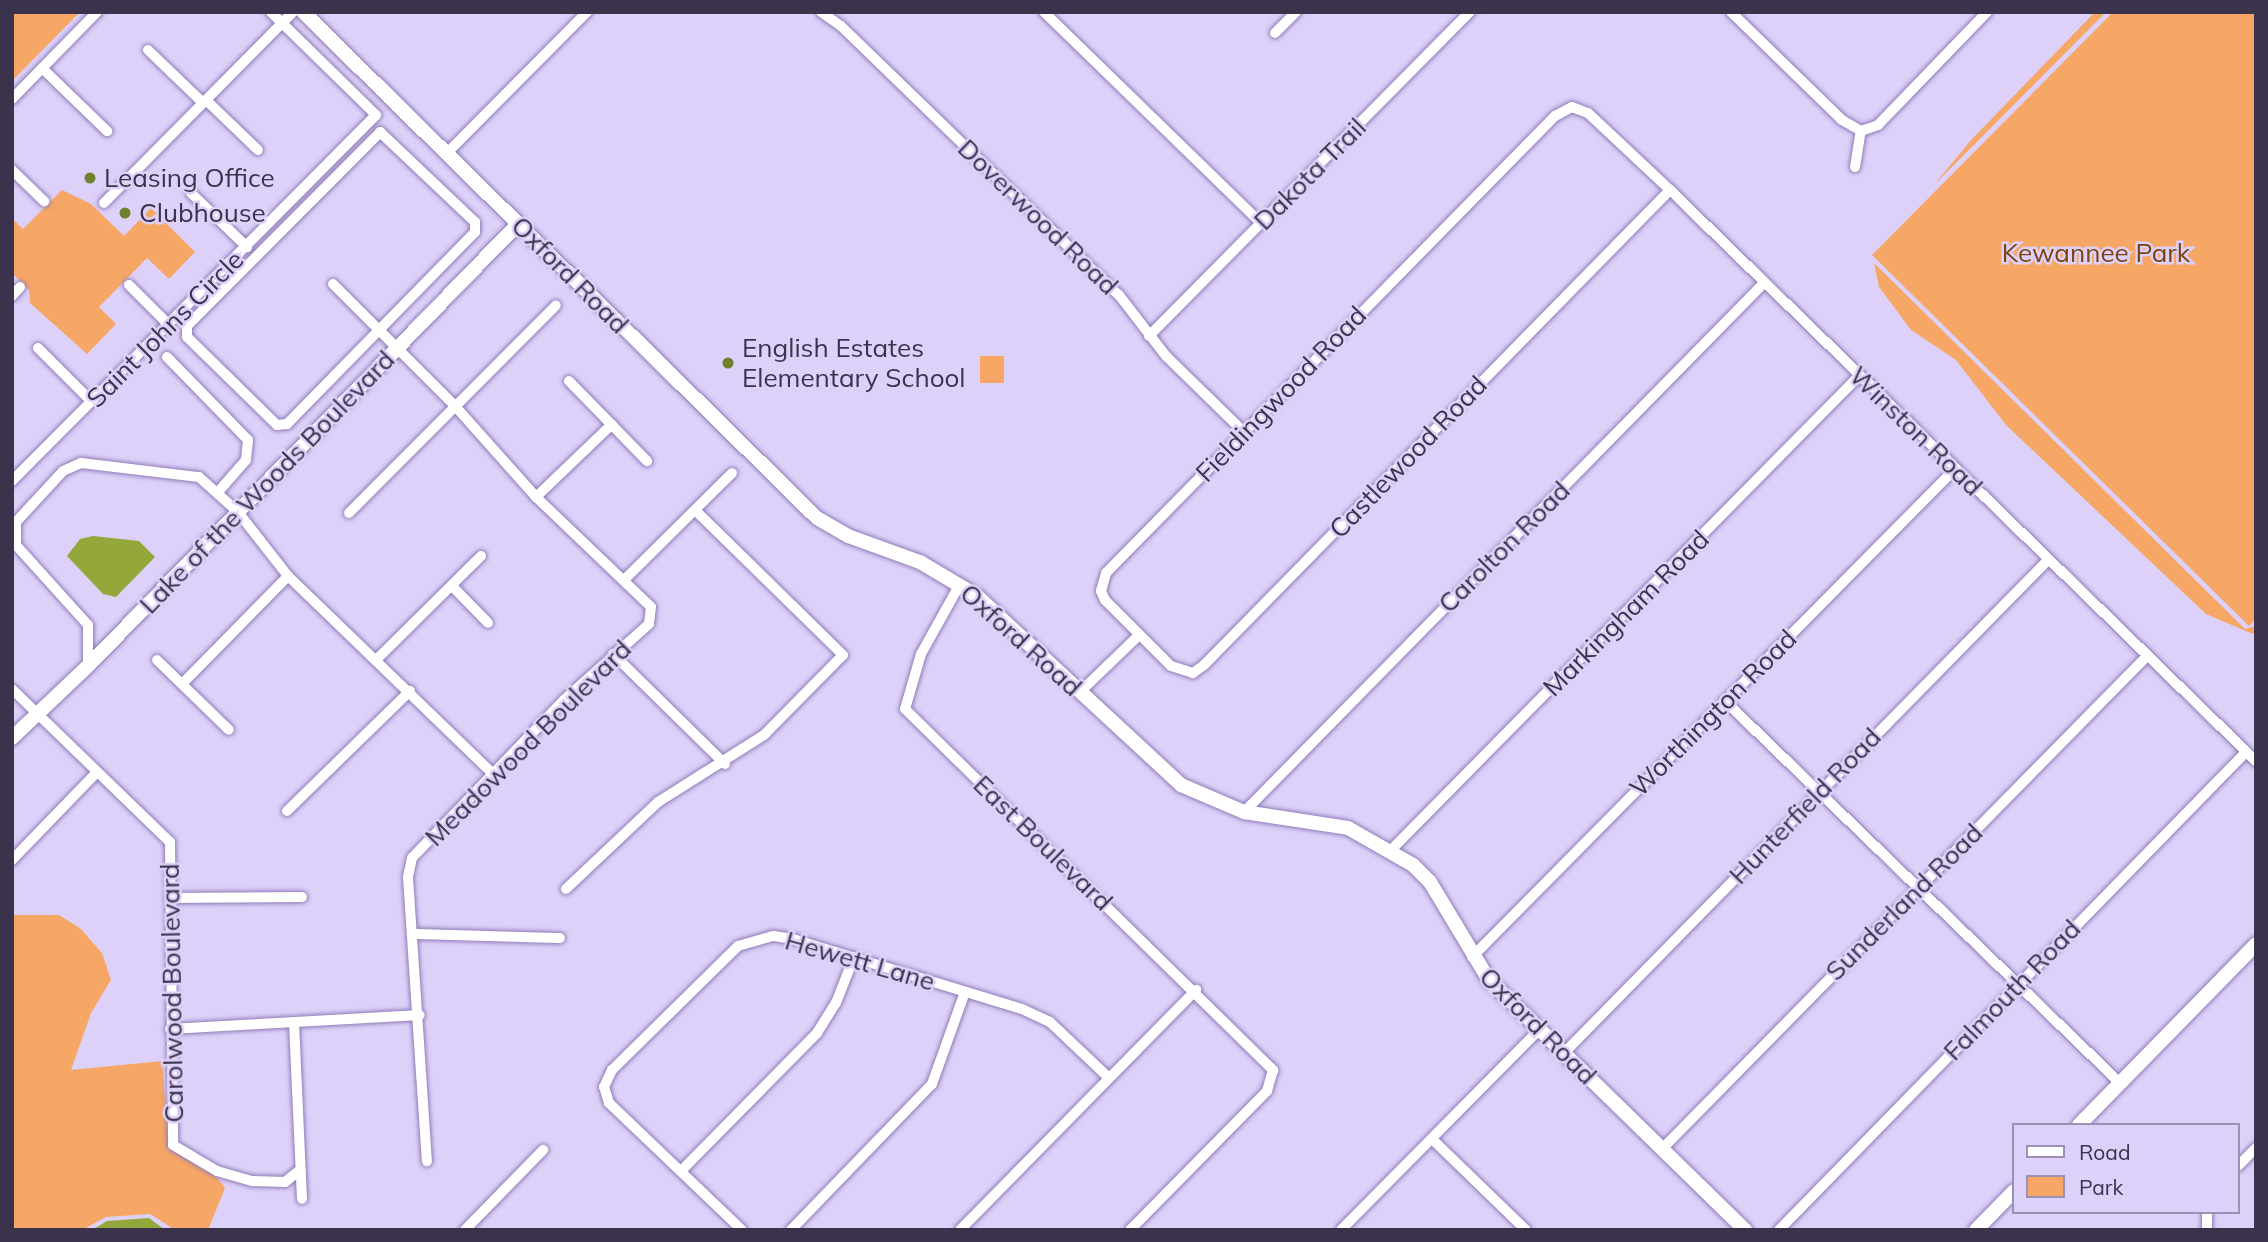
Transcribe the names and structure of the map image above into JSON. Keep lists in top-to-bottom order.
{
  "streets": {
    "street": [
      "Dakota Trail",
      "Doverwood Road",
      "Oxford Road",
      "Saint Johns Circle",
      "Fieldingwood Road",
      "Winston Road",
      "Castlewood Road",
      "Lake of the Woods Boulevard",
      "Carolton Road",
      "Markingham Road",
      "Worthington Road",
      "Meadowood Boulevard",
      "Hunterfield Road",
      "East Boulevard",
      "Sunderland Road",
      "Hewett Lane",
      "Falmouth Road",
      "Carolwood Boulevard"
    ]
  },
  "crossings": [
    ["Dakota Trail", "Doverwood Road"],
    ["Doverwood Road", "Fieldingwood Road"],
    ["Oxford Road", "Saint Johns Circle"],
    ["Oxford Road", "Lake of the Woods Boulevard"],
    ["Oxford Road", "Carolton Road"],
    ["Oxford Road", "Markingham Road"],
    ["Oxford Road", "Worthington Road"],
    ["Oxford Road", "Hunterfield Road"],
    ["Oxford Road", "East Boulevard"],
    ["Oxford Road", "Sunderland Road"],
    ["Fieldingwood Road", "Winston Road"],
    ["Fieldingwood Road", "Castlewood Road"],
    ["Winston Road", "Castlewood Road"],
    ["Winston Road", "Carolton Road"],
    ["Winston Road", "Markingham Road"],
    ["Winston Road", "Worthington Road"],
    ["Winston Road", "Hunterfield Road"],
    ["Winston Road", "Sunderland Road"],
    ["Winston Road", "Falmouth Road"],
    ["Lake of the Woods Boulevard", "Meadowood Boulevard"],
    ["Lake of the Woods Boulevard", "Carolwood Boulevard"]
  ],
  "parks": ["Kewannee Park"],
  "places": ["Leasing Office", "Clubhouse", "English Estates Elementary School"],
  "legend": ["Road", "Park"]
}
